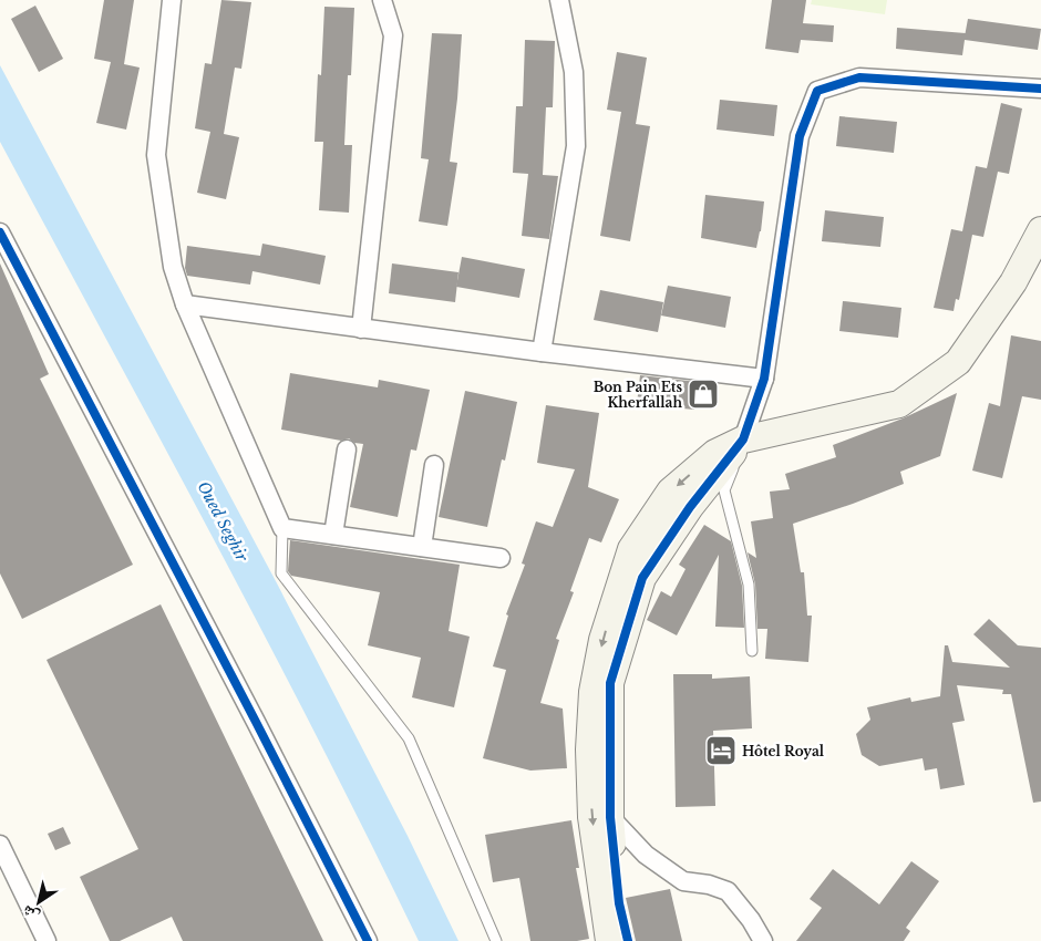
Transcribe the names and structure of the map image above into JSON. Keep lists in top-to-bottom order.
{
  "water": ["Oued Seghir"],
  "places": {
    "shop": ["Bon Pain Ets Kherfallah"],
    "hotel": ["Hôtel Royal"]
  },
  "north": "bottom left"
}
